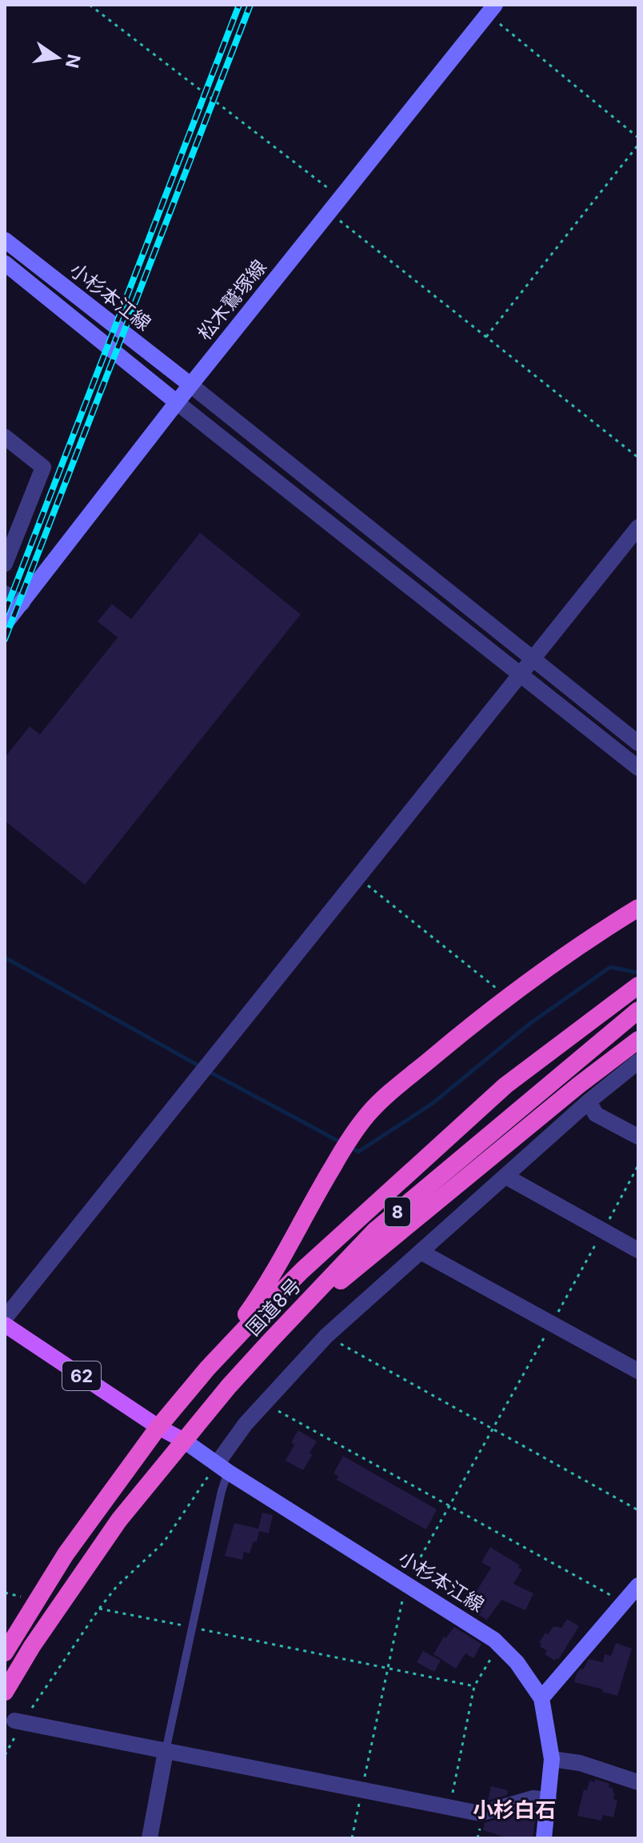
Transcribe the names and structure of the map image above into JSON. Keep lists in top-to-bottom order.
{
  "streets": {
    "highway": ["8", "国道8号"],
    "main road": ["小杉本江線", "松木鷲塚線", "62"]
  },
  "crossings": [
    ["小杉本江線", "松木鷲塚線"],
    ["小杉本江線", "国道8号"],
    ["小杉本江線", "62"],
    ["国道8号", "62"]
  ],
  "districts": ["小杉白石"],
  "north": "right"
}
